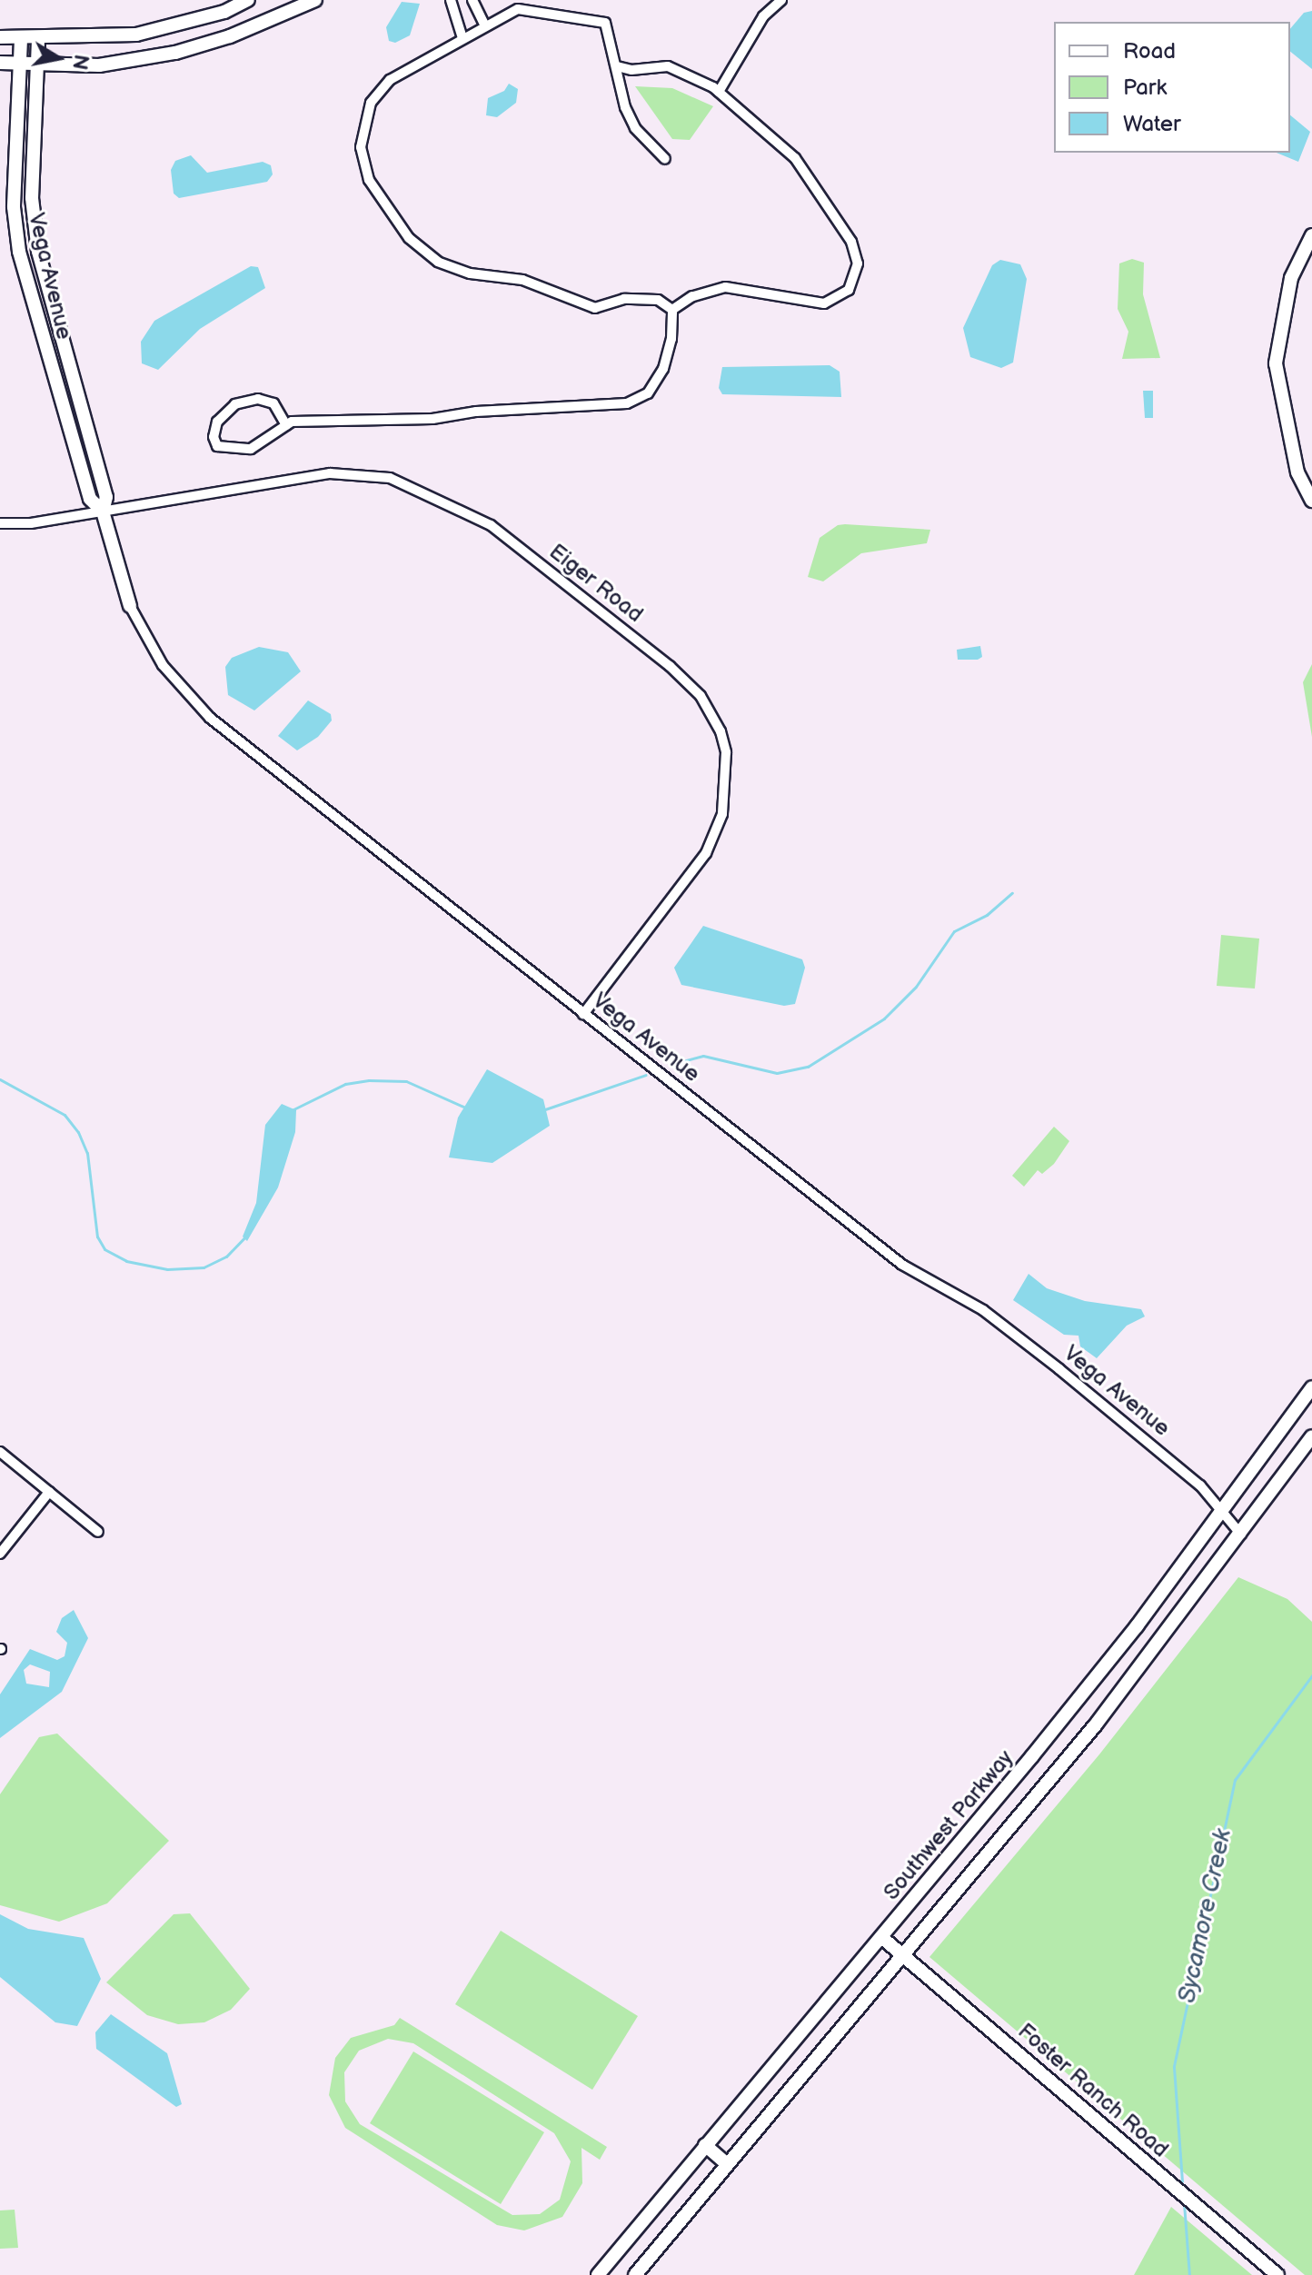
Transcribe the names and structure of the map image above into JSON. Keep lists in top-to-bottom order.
{
  "streets": {
    "main road": ["Vega Avenue", "Southwest Parkway", "Foster Ranch Road"],
    "street": ["Eiger Road"]
  },
  "crossings": [
    ["Vega Avenue", "Eiger Road"],
    ["Vega Avenue", "Southwest Parkway"],
    ["Southwest Parkway", "Foster Ranch Road"]
  ],
  "water": ["Sycamore Creek"],
  "legend": ["Road", "Park", "Water"],
  "north": "right"
}
